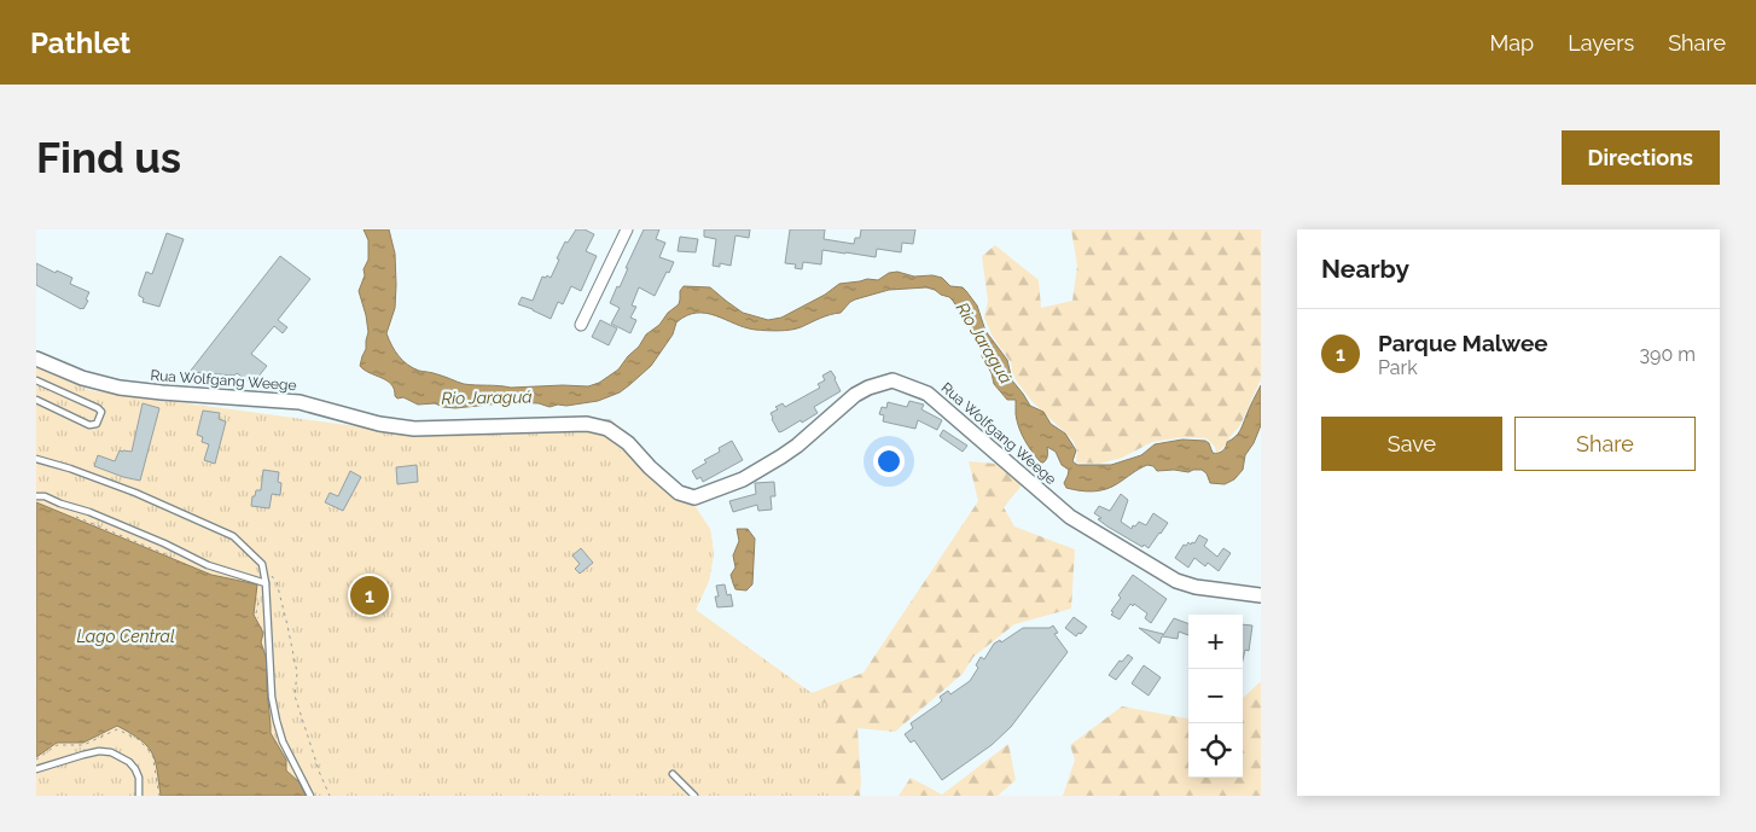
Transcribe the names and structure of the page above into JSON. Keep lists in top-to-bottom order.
{
  "streets": {
    "street": ["Rua Wolfgang Weege"]
  },
  "water": ["Rio Jaraguá", "Lago Central"],
  "page": {
    "header": "Pathlet",
    "nav": ["Map", "Layers", "Share"],
    "buttons": [
      "Directions",
      ["Save", "Share"]
    ],
    "title": "Find us",
    "heading": "Nearby",
    "list": [
      {
        "mark": "1",
        "name": "Parque Malwee",
        "note": "Park",
        "value": "390 m"
      }
    ],
    "pins": "1",
    "map_buttons": ["+", "−"]
  }
}
